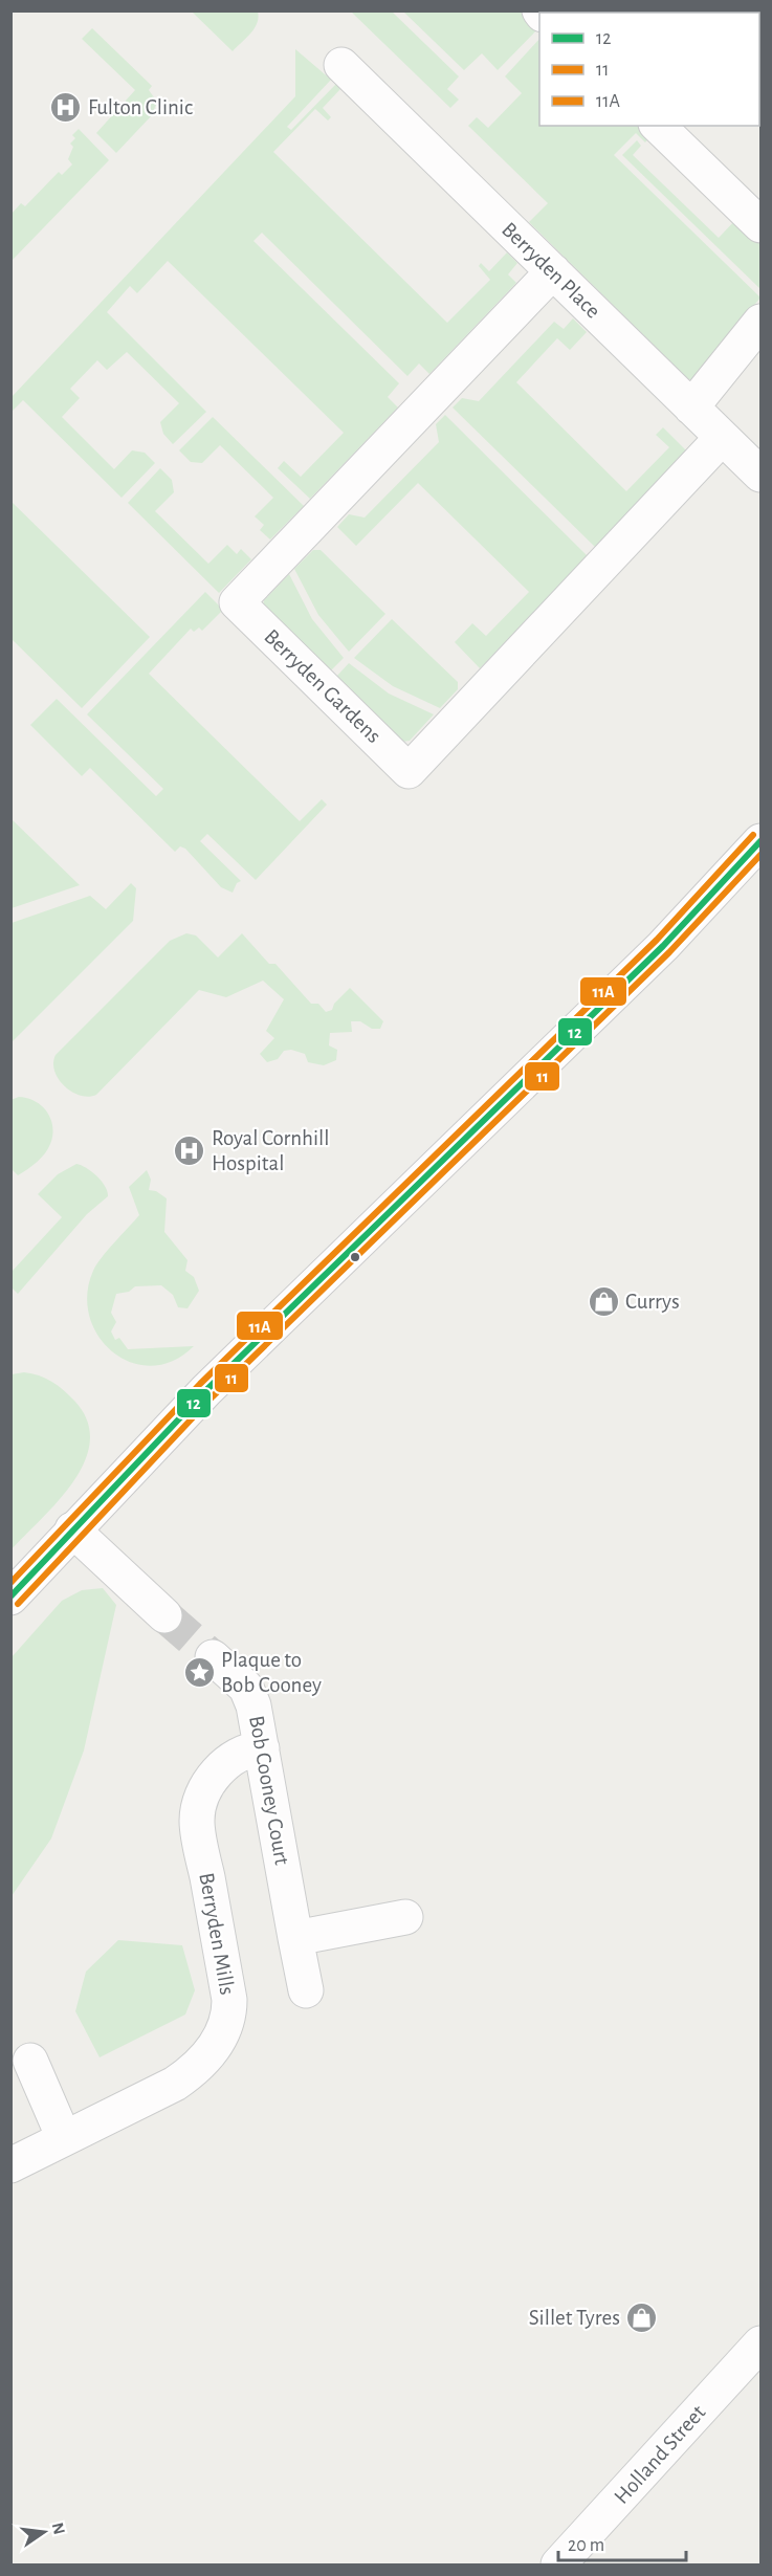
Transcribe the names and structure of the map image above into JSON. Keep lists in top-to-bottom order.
{
  "streets": {
    "street": [
      "Berryden Place",
      "Berryden Gardens",
      "Bob Cooney Court",
      "Berryden Mills",
      "Holland Street"
    ]
  },
  "crossings": [
    ["Berryden Place", "Berryden Gardens"],
    ["Bob Cooney Court", "Berryden Mills"]
  ],
  "places": {
    "hospital": ["Fulton Clinic", "Royal Cornhill Hospital"],
    "shop": ["Currys", "Sillet Tyres"],
    "place": ["Plaque to Bob Cooney"]
  },
  "lines": ["transit line 11A", "transit line 12", "transit line 11"],
  "legend": ["12", "11", "11A"],
  "scale_bar": "20 m",
  "north": "right"
}
